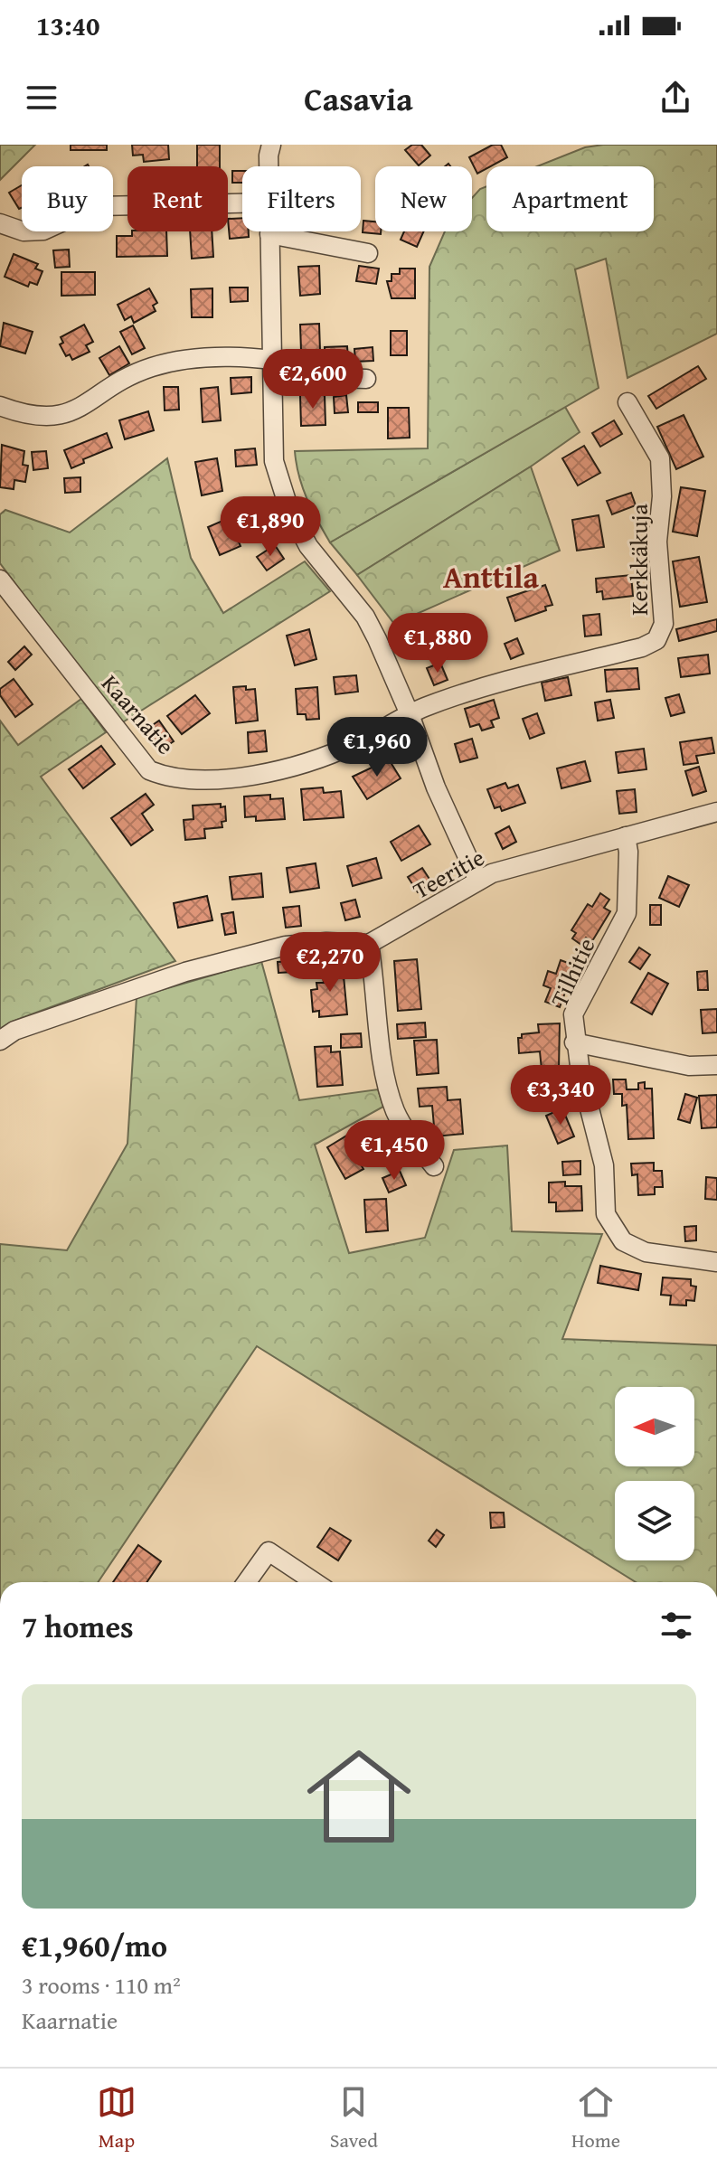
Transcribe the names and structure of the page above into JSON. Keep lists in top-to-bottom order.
{
  "streets": {
    "street": [
      "Kerkkäkuja",
      "Kaarnatie",
      "Teeritie",
      "Tilhitie"
    ]
  },
  "crossings": [
    ["Kerkkäkuja", "Kaarnatie"],
    ["Teeritie", "Tilhitie"]
  ],
  "districts": ["Anttila"],
  "north": "left",
  "page": {
    "status": "13:40",
    "header": "Casavia",
    "chip": [
      "Buy",
      "Rent",
      "Filters",
      "New",
      "Apartment"
    ],
    "price": [
      "€2,600",
      "€1,890",
      "€1,880",
      "€1,960",
      "€2,270",
      "€3,340",
      "€1,450"
    ],
    "heading": "7 homes",
    "list": [
      {
        "name": "€1,960/mo",
        "note": "3 rooms · 110 m² · Kaarnatie"
      }
    ],
    "tabs": ["Map", "Saved", "Home"]
  }
}
